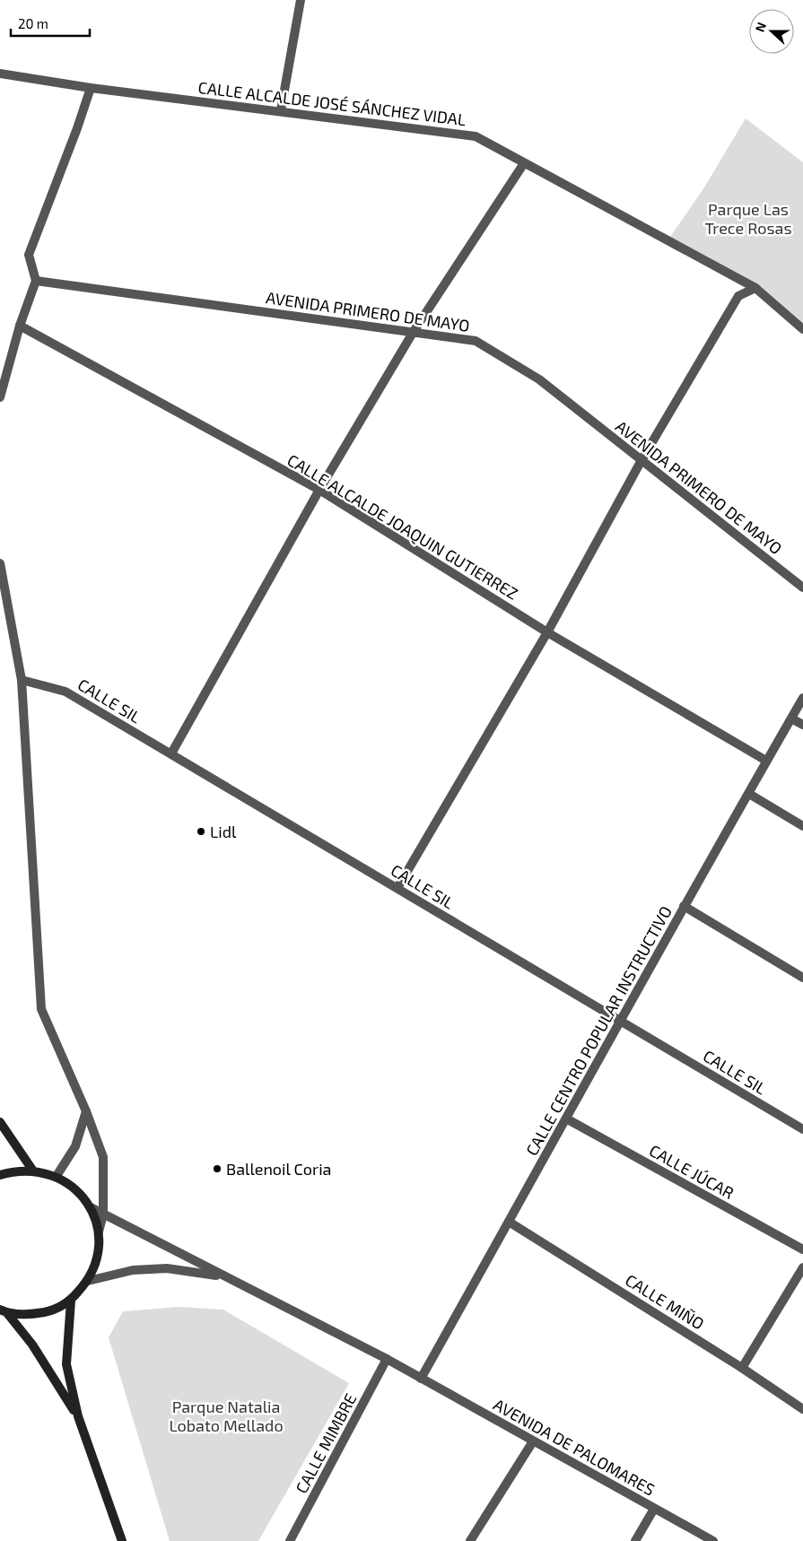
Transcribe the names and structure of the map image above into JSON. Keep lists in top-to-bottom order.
{
  "streets": {
    "street": [
      "CALLE ALCALDE JOSÉ SÁNCHEZ VIDAL",
      "AVENIDA PRIMERO DE MAYO",
      "CALLE ALCALDE JOAQUIN GUTIERREZ",
      "CALLE SIL",
      "CALLE CENTRO POPULAR INSTRUCTIVO",
      "CALLE JÚCAR",
      "CALLE MIÑO",
      "CALLE MIMBRE",
      "AVENIDA DE PALOMARES"
    ]
  },
  "crossings": [
    ["CALLE ALCALDE JOAQUIN GUTIERREZ", "CALLE CENTRO POPULAR INSTRUCTIVO"],
    ["CALLE SIL", "CALLE CENTRO POPULAR INSTRUCTIVO"],
    ["CALLE CENTRO POPULAR INSTRUCTIVO", "CALLE JÚCAR"],
    ["CALLE CENTRO POPULAR INSTRUCTIVO", "CALLE MIÑO"],
    ["CALLE CENTRO POPULAR INSTRUCTIVO", "AVENIDA DE PALOMARES"],
    ["CALLE MIMBRE", "AVENIDA DE PALOMARES"]
  ],
  "parks": ["Parque Las Trece Rosas", "Parque Natalia Lobato Mellado"],
  "places": ["Lidl", "Ballenoil Coria"],
  "scale_bar": "20 m",
  "north": "left"
}
